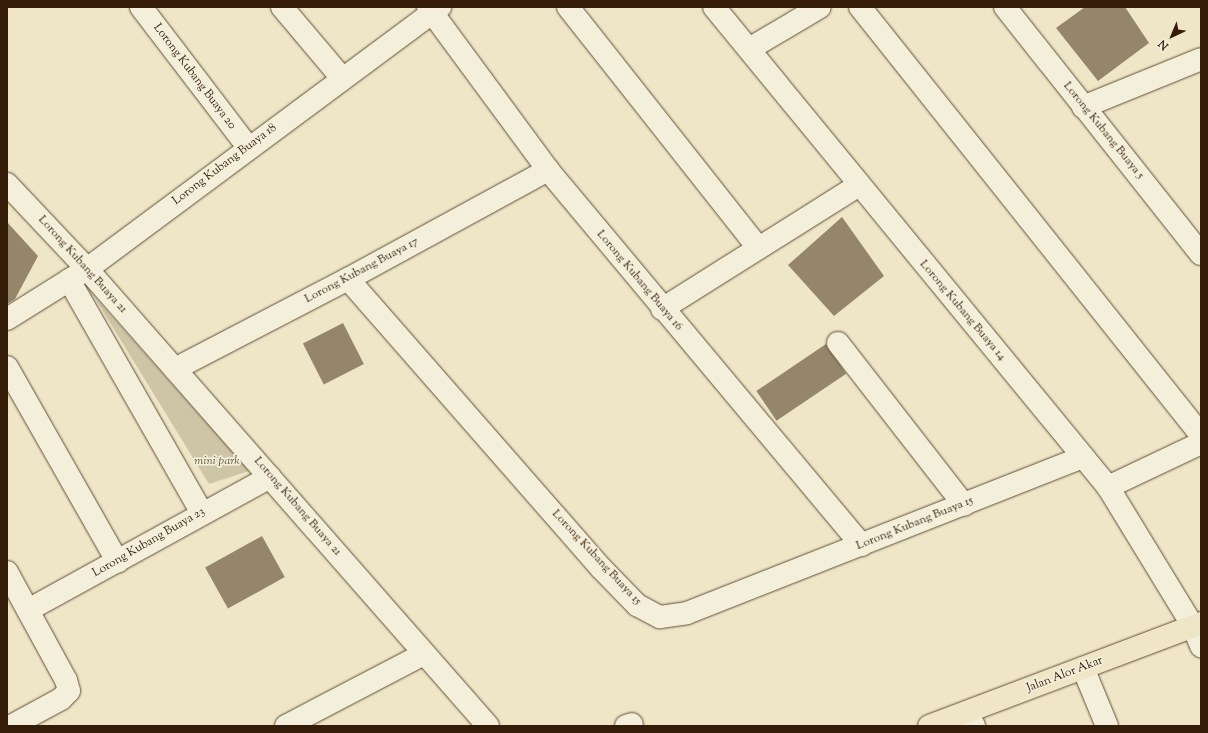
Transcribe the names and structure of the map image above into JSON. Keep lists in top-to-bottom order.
{
  "streets": {
    "main road": ["Jalan Alor Akar"],
    "street": [
      "Lorong Kubang Buaya 20",
      "Lorong Kubang Buaya 5",
      "Lorong Kubang Buaya 18",
      "Lorong Kubang Buaya 21",
      "Lorong Kubang Buaya 17",
      "Lorong Kubang Buaya 16",
      "Lorong Kubang Buaya 14",
      "Lorong Kubang Buaya 15",
      "Lorong Kubang Buaya 23"
    ]
  },
  "crossings": [
    ["Lorong Kubang Buaya 20", "Lorong Kubang Buaya 18"],
    ["Lorong Kubang Buaya 18", "Lorong Kubang Buaya 21"],
    ["Lorong Kubang Buaya 18", "Lorong Kubang Buaya 16"],
    ["Lorong Kubang Buaya 21", "Lorong Kubang Buaya 17"],
    ["Lorong Kubang Buaya 21", "Lorong Kubang Buaya 23"],
    ["Lorong Kubang Buaya 17", "Lorong Kubang Buaya 16"],
    ["Lorong Kubang Buaya 17", "Lorong Kubang Buaya 15"],
    ["Lorong Kubang Buaya 16", "Lorong Kubang Buaya 15"],
    ["Lorong Kubang Buaya 14", "Lorong Kubang Buaya 15"],
    ["Lorong Kubang Buaya 14", "Jalan Alor Akar"]
  ],
  "parks": ["mini park"],
  "north": "bottom left"
}
